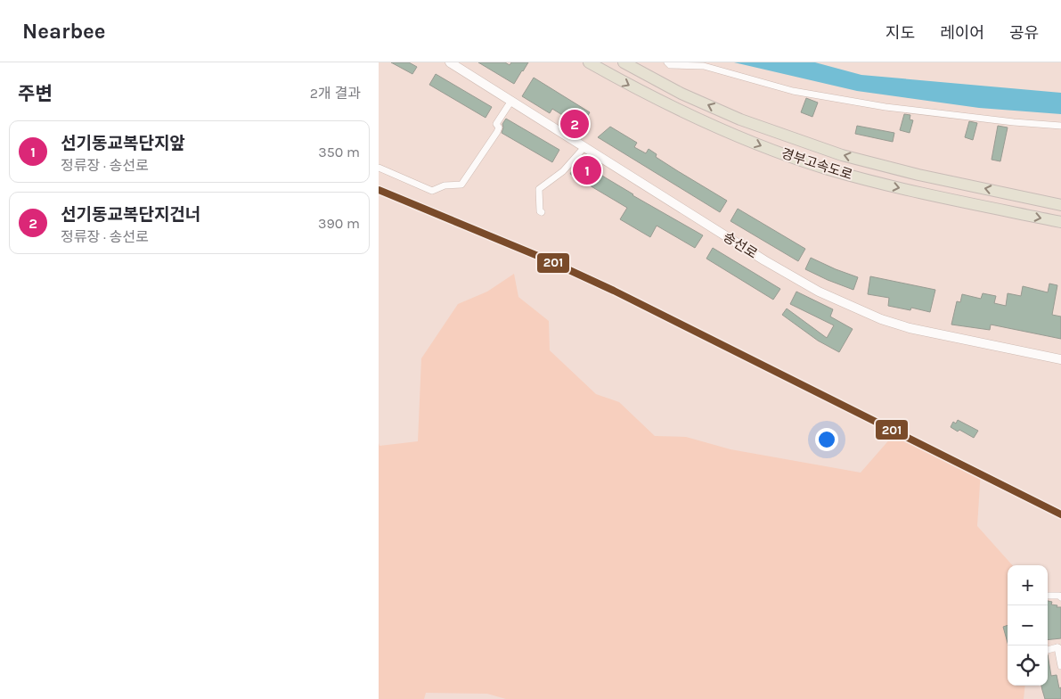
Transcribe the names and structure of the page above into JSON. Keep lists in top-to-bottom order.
{
  "streets": {
    "highway": ["경부고속도로"],
    "main road": ["송선로"]
  },
  "lines": ["transit line 201"],
  "page": {
    "header": "Nearbee",
    "nav": ["지도", "레이어", "공유"],
    "heading": ["주변", "2개 결과"],
    "pins": ["2", "1"],
    "list": [
      {
        "mark": "1",
        "name": "선기동교복단지앞",
        "note": "정류장 · 송선로",
        "value": "350 m"
      },
      {
        "mark": "2",
        "name": "선기동교복단지건너",
        "note": "정류장 · 송선로",
        "value": "390 m"
      }
    ],
    "map_buttons": ["+", "−"]
  }
}
